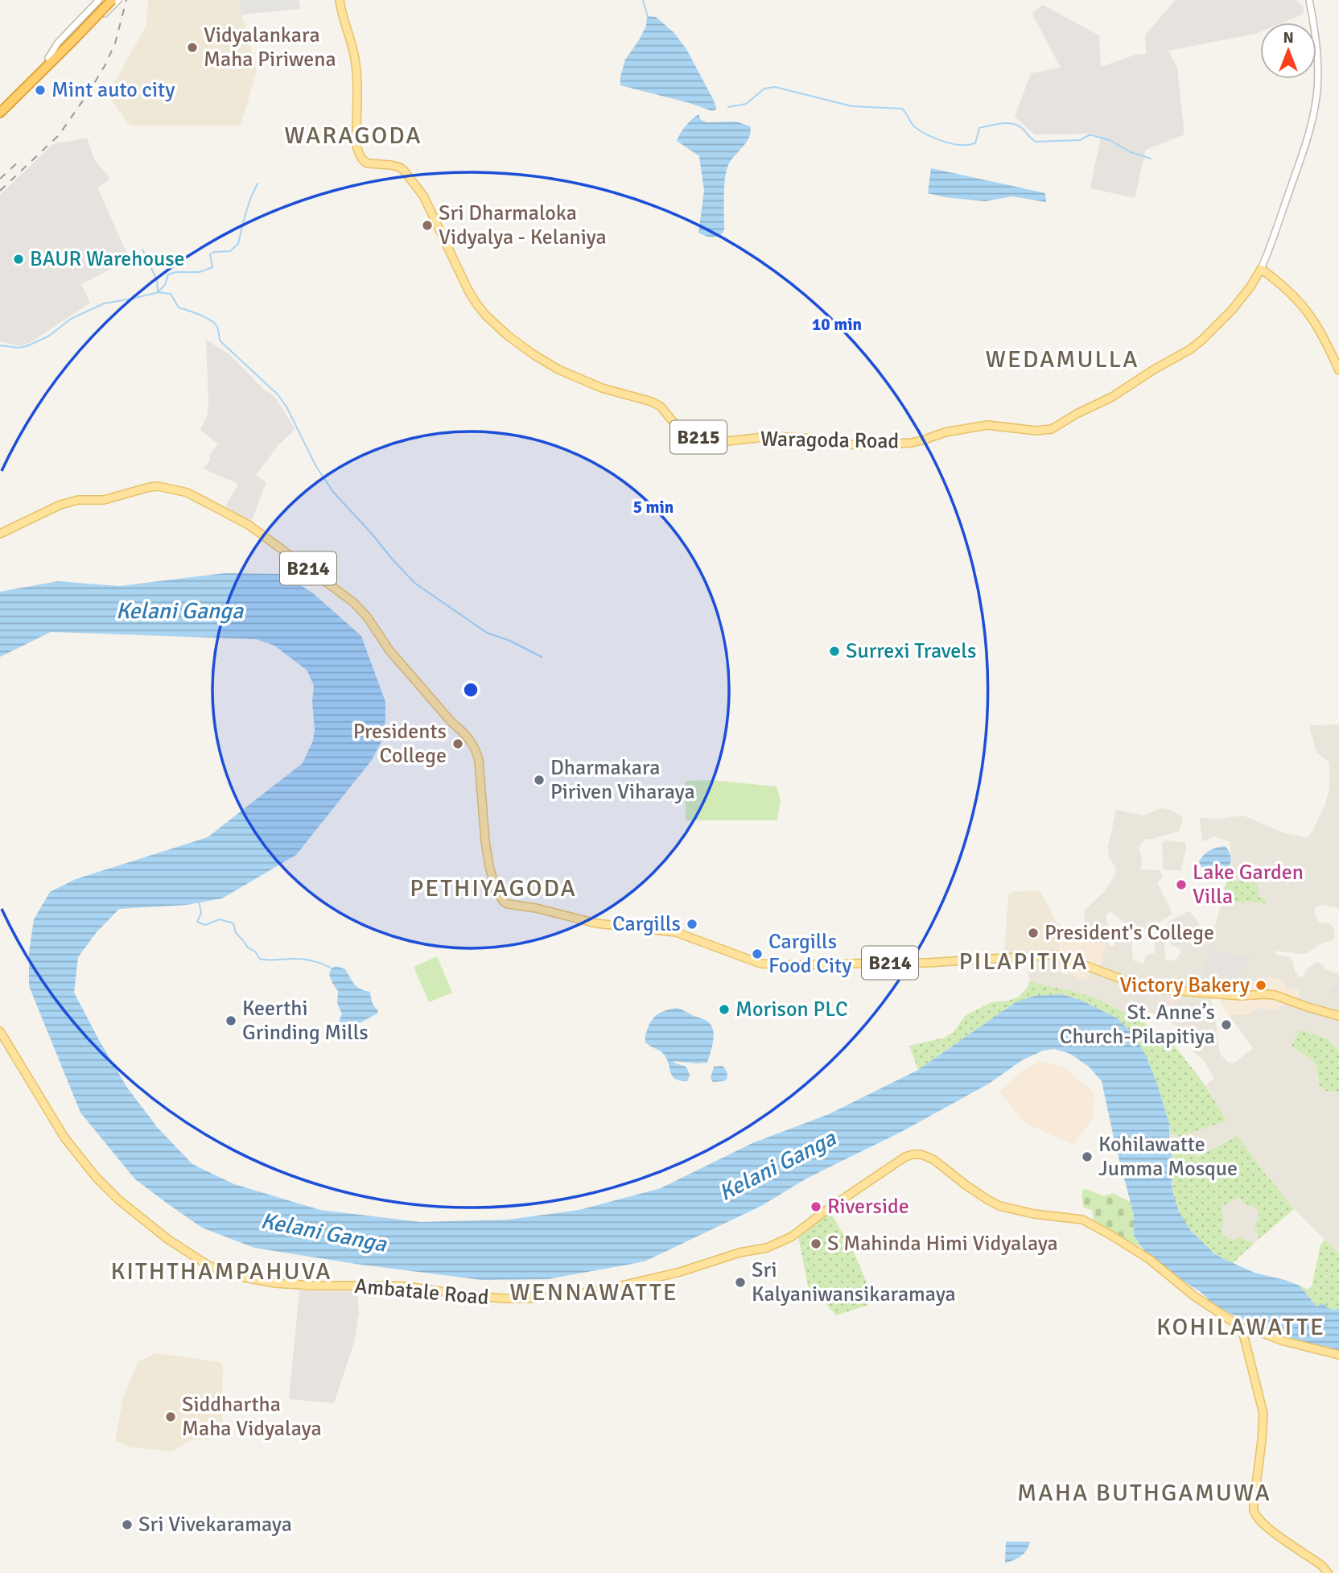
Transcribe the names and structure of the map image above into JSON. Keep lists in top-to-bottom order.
{
  "streets": {
    "main road": [
      "B215",
      "Waragoda Road",
      "B214",
      "Ambatale Road"
    ]
  },
  "districts": [
    "WARAGODA",
    "WEDAMULLA",
    "PETHIYAGODA",
    "PILAPITIYA",
    "KITHTHAMPAHUVA",
    "WENNAWATTE",
    "KOHILAWATTE",
    "MAHA BUTHGAMUWA"
  ],
  "water": ["Kelani Ganga"],
  "places": [
    "Vidyalankara Maha Piriwena",
    "Mint auto city",
    "Sri Dharmaloka Vidyalya - Kelaniya",
    "BAUR Warehouse",
    "Surrexi Travels",
    "Presidents College",
    "Dharmakara Piriven Viharaya",
    "Lake Garden Villa",
    "Cargills",
    "President's College",
    "Cargills Food City",
    "Victory Bakery",
    "Morison PLC",
    "Keerthi Grinding Mills",
    "St. Anne’s Church-Pilapitiya",
    "Kohilawatte Jumma Mosque",
    "Riverside",
    "S Mahinda Himi Vidyalaya",
    "Sri Kalyaniwansikaramaya",
    "Siddhartha Maha Vidyalaya",
    "Sri Vivekaramaya"
  ],
  "north": "top",
  "rings": ["10 min", "5 min"]
}
